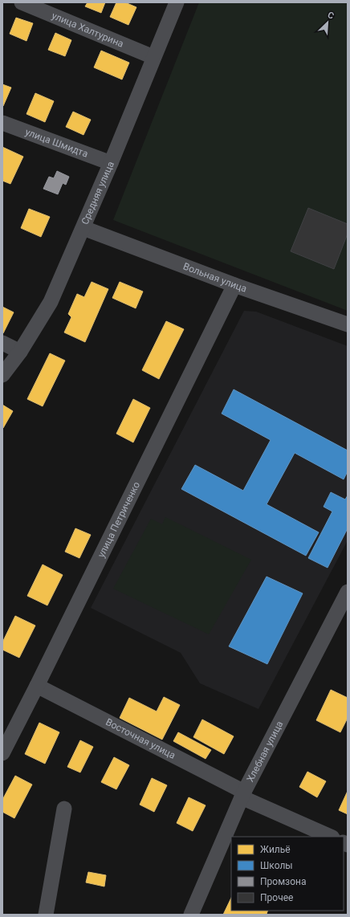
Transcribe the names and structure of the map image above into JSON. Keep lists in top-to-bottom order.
{
  "streets": {
    "street": [
      "улица Халтурина",
      "улица Шмидта",
      "Средняя улица",
      "Вольная улица",
      "улица Петриченко",
      "Восточная улица",
      "Хлебная улица"
    ]
  },
  "crossings": [
    ["улица Халтурина", "Средняя улица"],
    ["улица Шмидта", "Средняя улица"],
    ["Средняя улица", "Вольная улица"],
    ["Вольная улица", "улица Петриченко"],
    ["улица Петриченко", "Восточная улица"],
    ["Восточная улица", "Хлебная улица"]
  ],
  "legend": [
    "Жильё",
    "Школы",
    "Промзона",
    "Прочее"
  ],
  "north": "top right"
}
